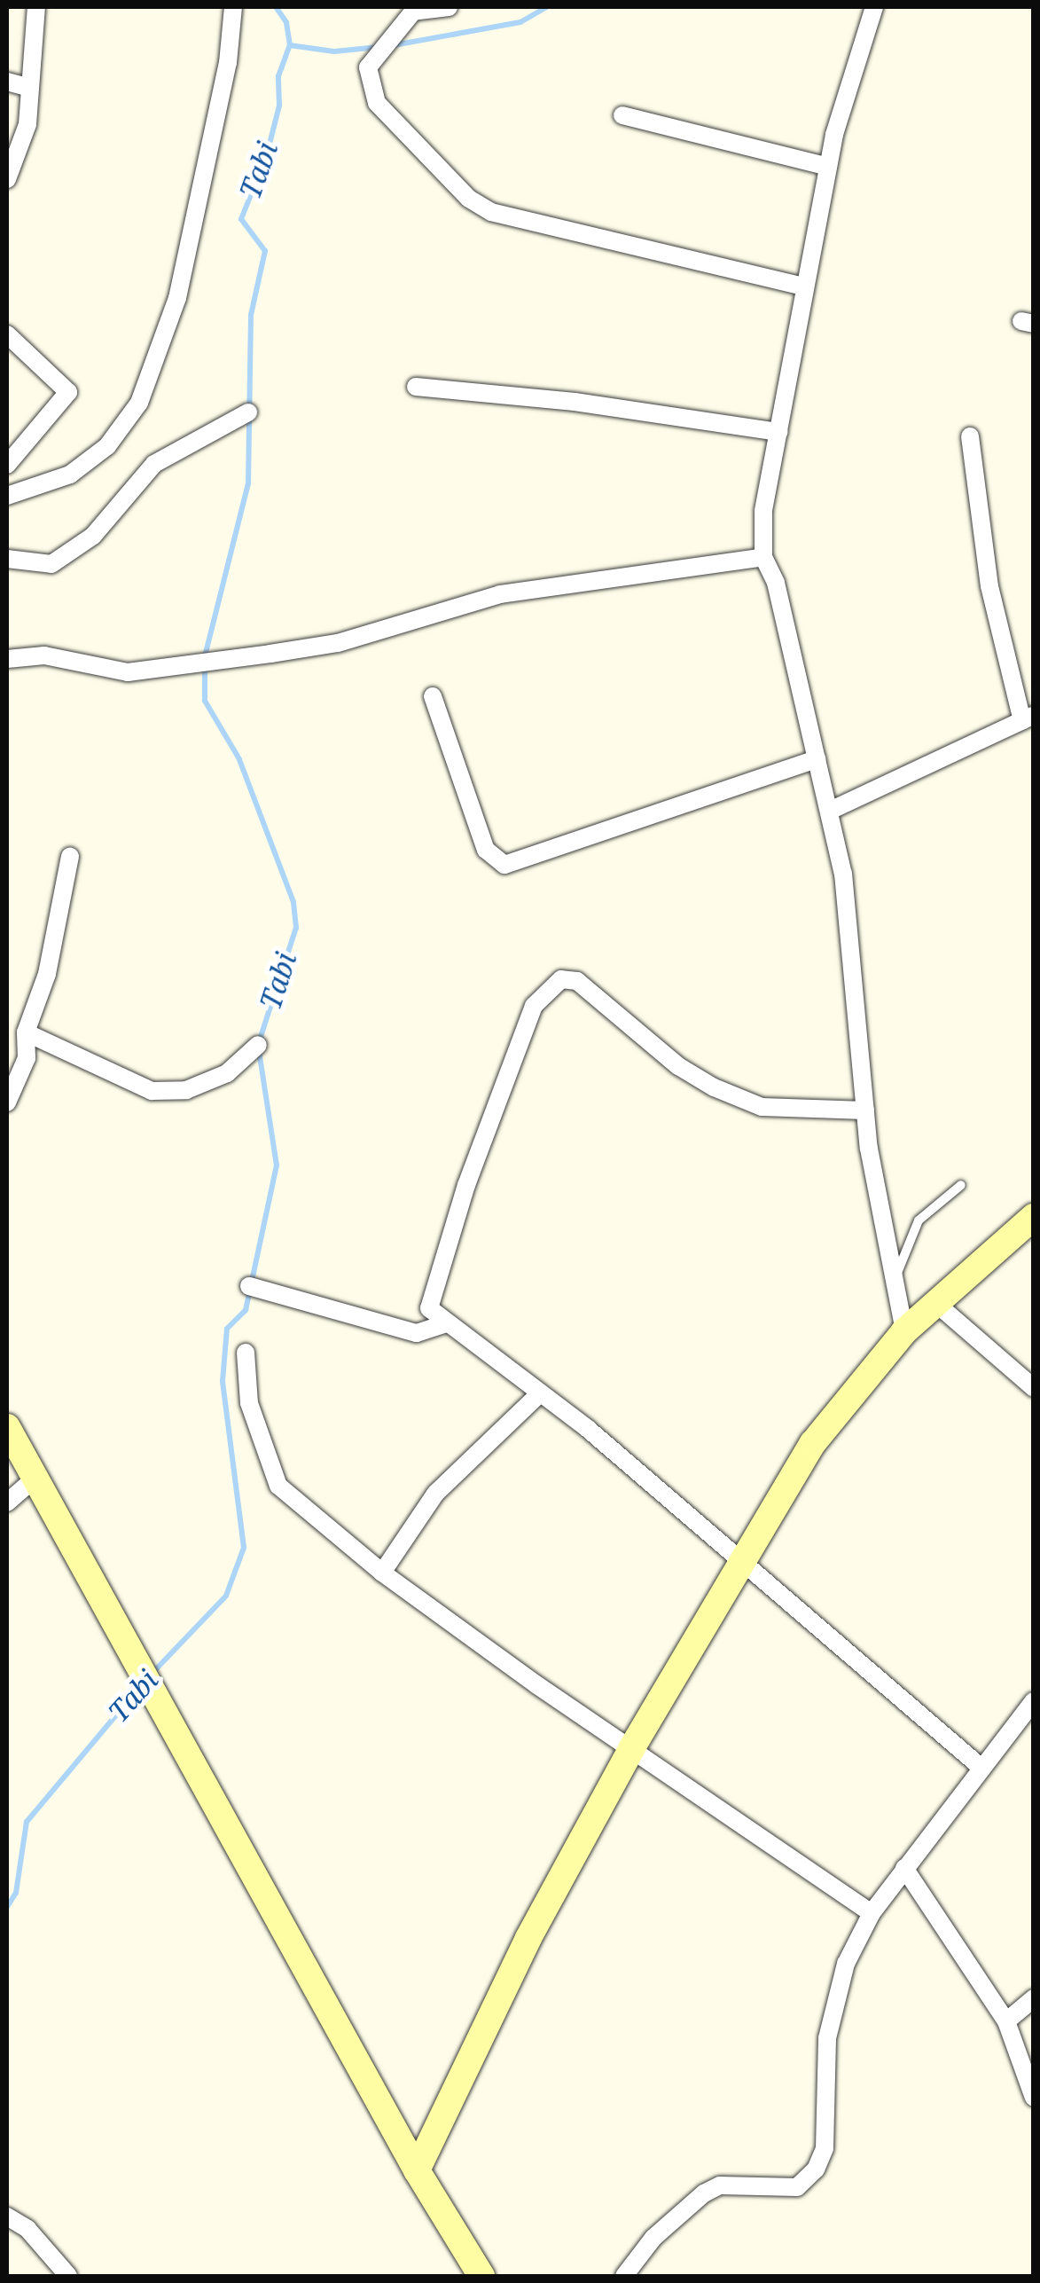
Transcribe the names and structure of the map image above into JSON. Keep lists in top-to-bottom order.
{
  "water": ["Tabi"]
}
